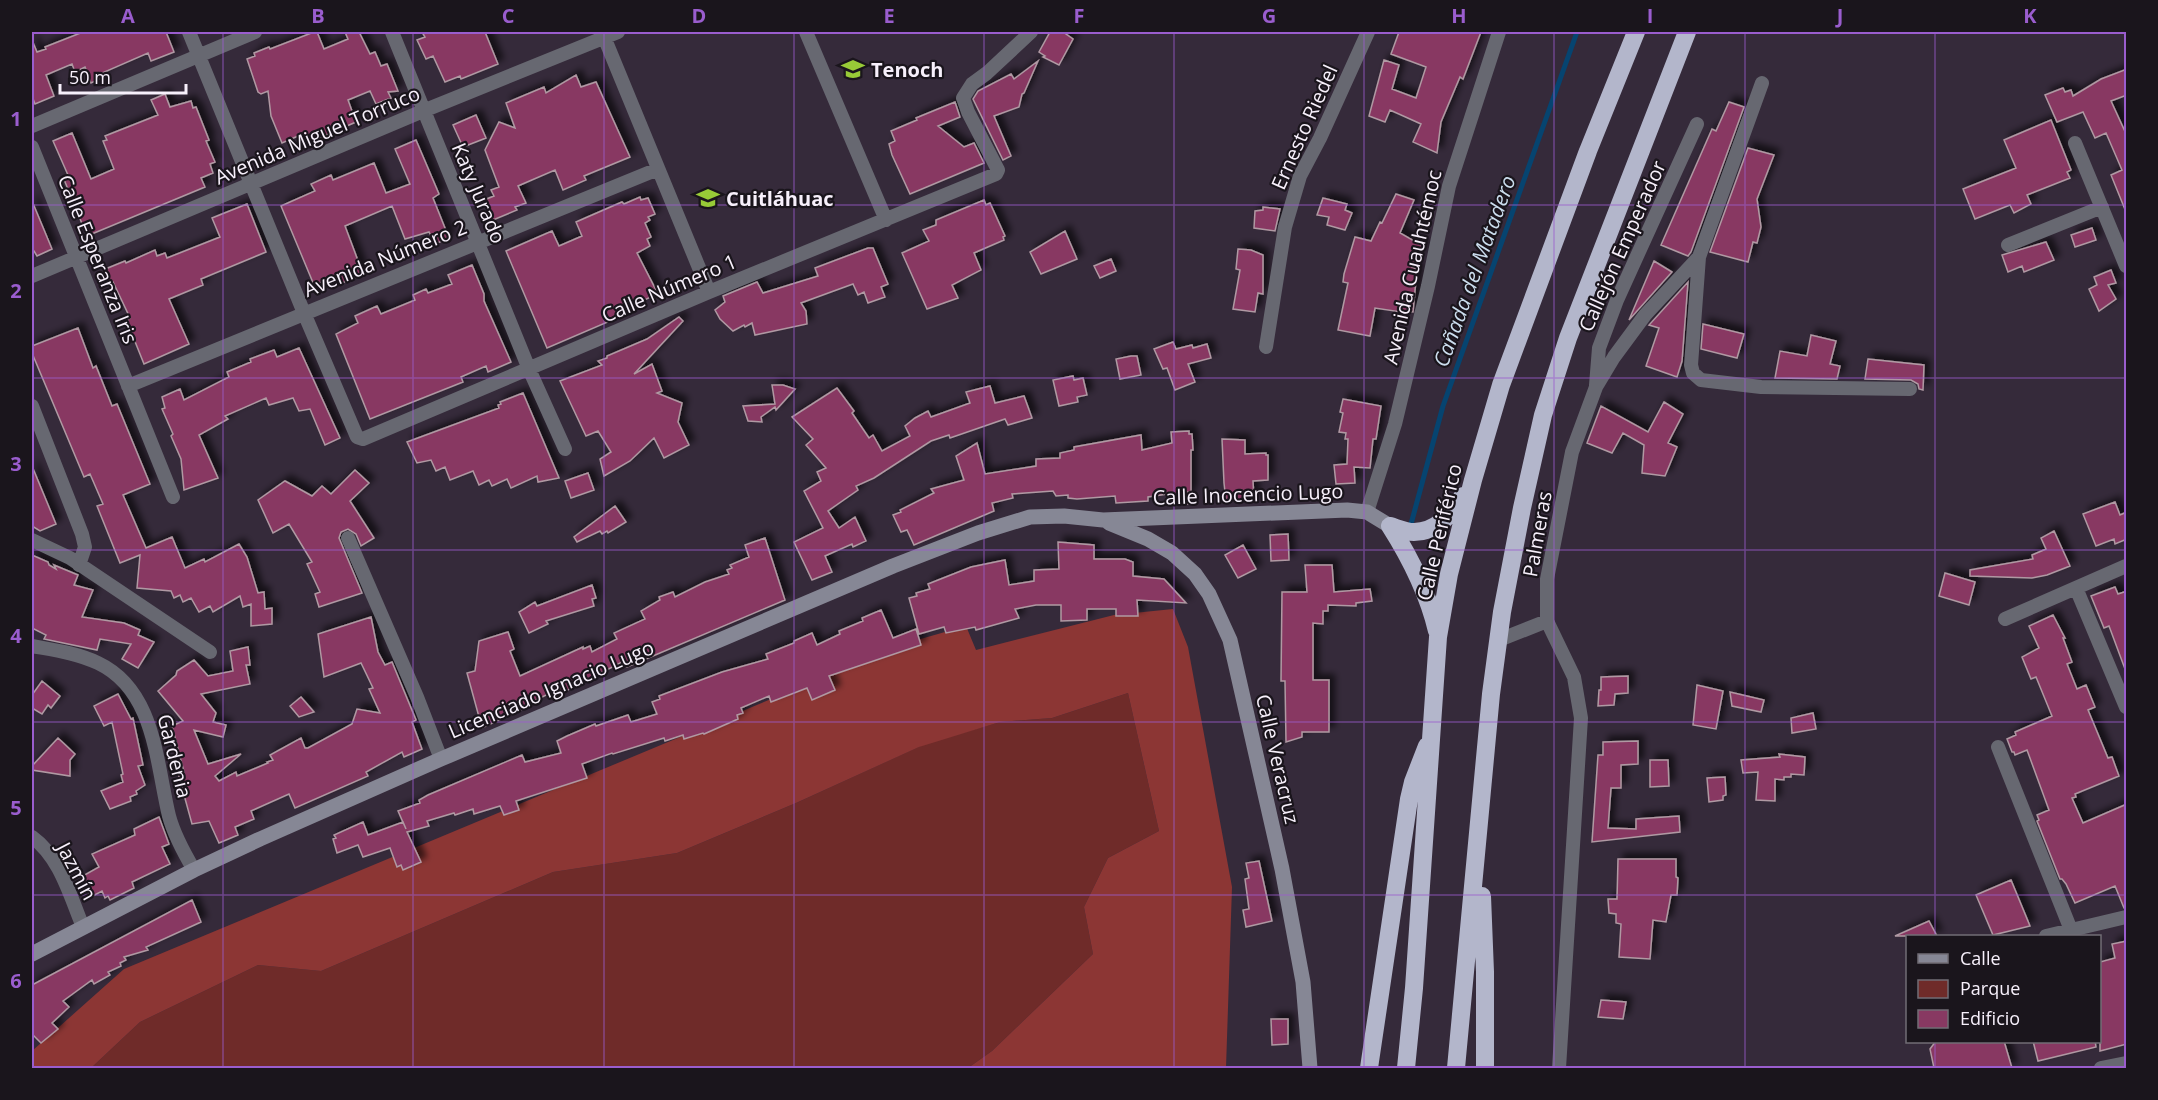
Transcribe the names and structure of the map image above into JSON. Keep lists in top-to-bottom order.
{
  "streets": {
    "highway": ["Calle Periférico"],
    "main road": ["Calle Inocencio Lugo", "Licenciado Ignacio Lugo", "Calle Veracruz"],
    "street": [
      "Ernesto Riedel",
      "Avenida Miguel Torruco",
      "Katy Jurado",
      "Callejón Emperador",
      "Avenida Número 2",
      "Calle Esperanza Iris",
      "Avenida Cuauhtémoc",
      "Calle Número 1",
      "Palmeras",
      "Gardenia",
      "Jazmín"
    ]
  },
  "crossings": [
    ["Avenida Miguel Torruco", "Katy Jurado"],
    ["Avenida Miguel Torruco", "Calle Esperanza Iris"],
    ["Katy Jurado", "Avenida Número 2"],
    ["Katy Jurado", "Calle Número 1"],
    ["Callejón Emperador", "Palmeras"],
    ["Avenida Número 2", "Calle Esperanza Iris"],
    ["Avenida Número 2", "Calle Número 1"],
    ["Avenida Cuauhtémoc", "Calle Inocencio Lugo"],
    ["Calle Inocencio Lugo", "Licenciado Ignacio Lugo"],
    ["Calle Inocencio Lugo", "Calle Veracruz"],
    ["Licenciado Ignacio Lugo", "Gardenia"],
    ["Licenciado Ignacio Lugo", "Calle Veracruz"],
    ["Licenciado Ignacio Lugo", "Jazmín"]
  ],
  "water": ["Cañada del Matadero"],
  "places": {
    "school or university": ["Tenoch", "Cuitláhuac"]
  },
  "legend": ["Calle", "Parque", "Edificio"],
  "scale_bar": "50 m",
  "grid": {
    "columns": [
      "A",
      "B",
      "C",
      "D",
      "E",
      "F",
      "G",
      "H",
      "I",
      "J",
      "K"
    ],
    "rows": [
      "1",
      "2",
      "3",
      "4",
      "5",
      "6"
    ]
  }
}
